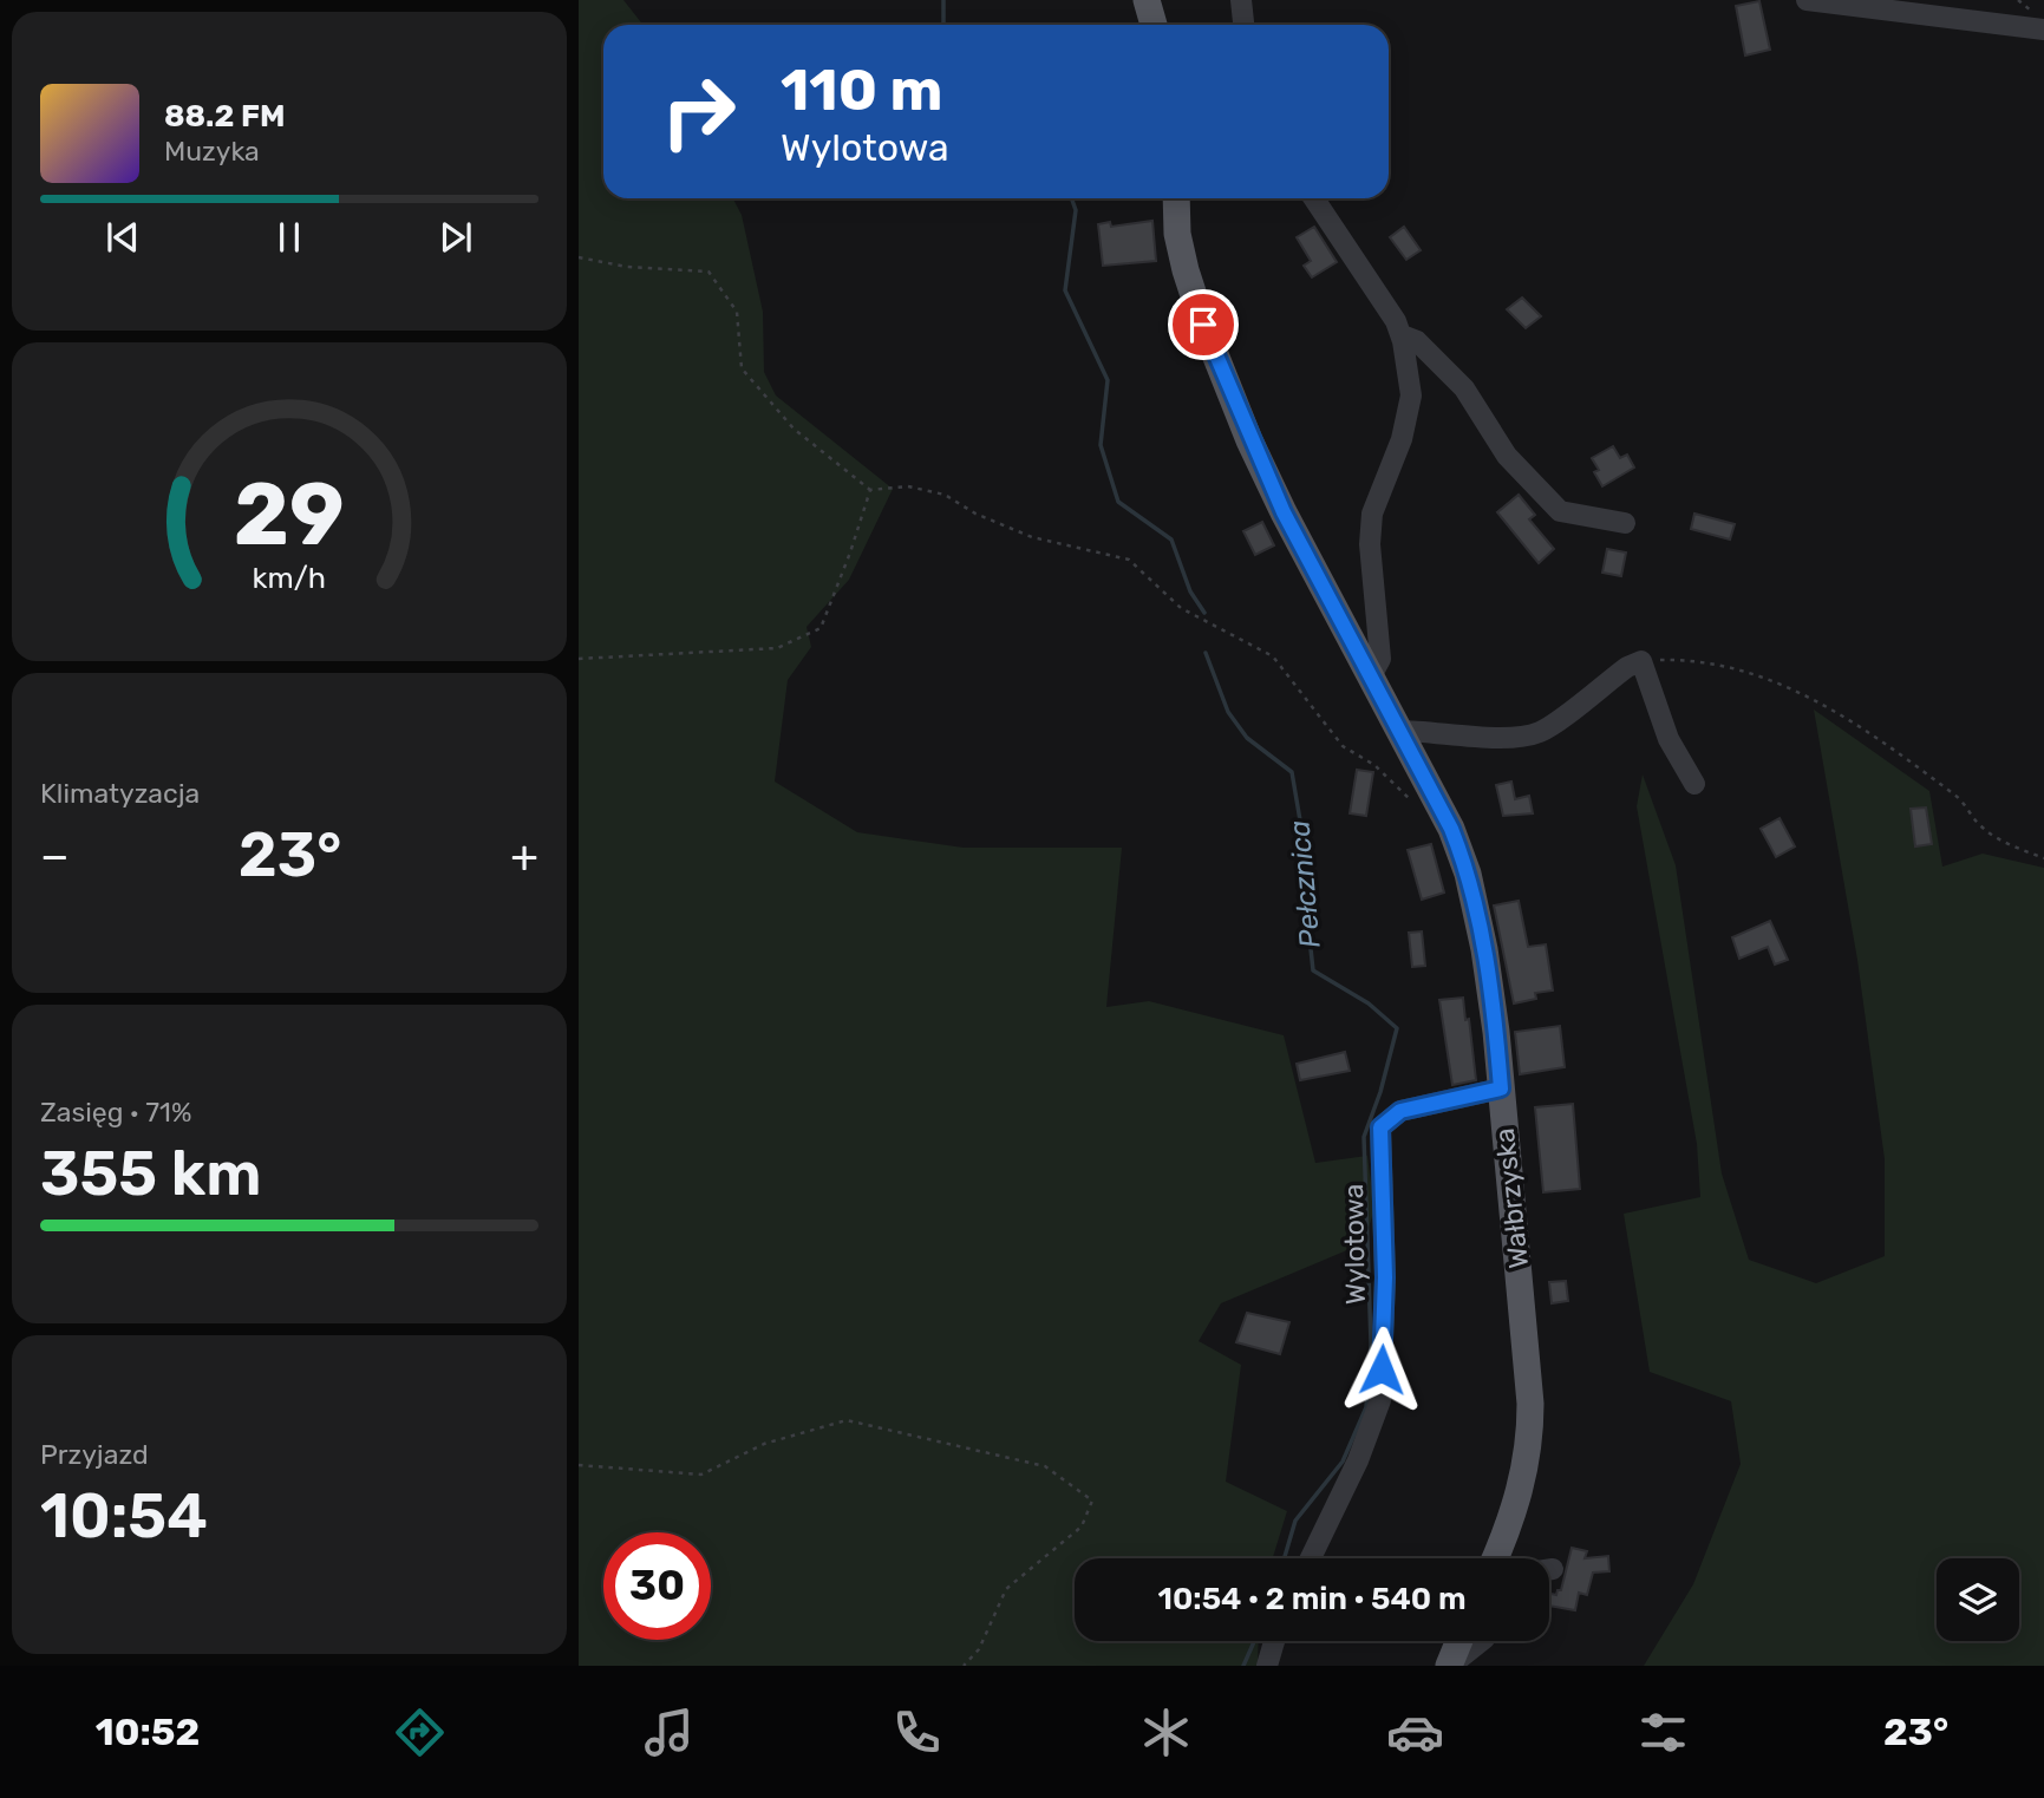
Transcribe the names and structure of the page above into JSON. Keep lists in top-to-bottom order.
{
  "streets": {
    "main road": ["Wałbrzyska"],
    "street": ["Wylotowa"]
  },
  "crossings": [
    ["Wałbrzyska", "Wylotowa"]
  ],
  "water": ["Pełcznica"],
  "page": {
    "turn": ["110 m", "Wylotowa"],
    "song": ["88.2 FM", "Muzyka"],
    "tile": [
      "Klimatyzacja",
      ["Zasięg · 71%", "355 km"],
      ["Przyjazd", "10:54"]
    ],
    "heat": ["−", "23°", "+"],
    "limit": "30",
    "trip": "10:54 · 2 min · 540 m",
    "tabs": ["10:52", "23°"],
    "gauge": ["29", "km/h"]
  }
}
